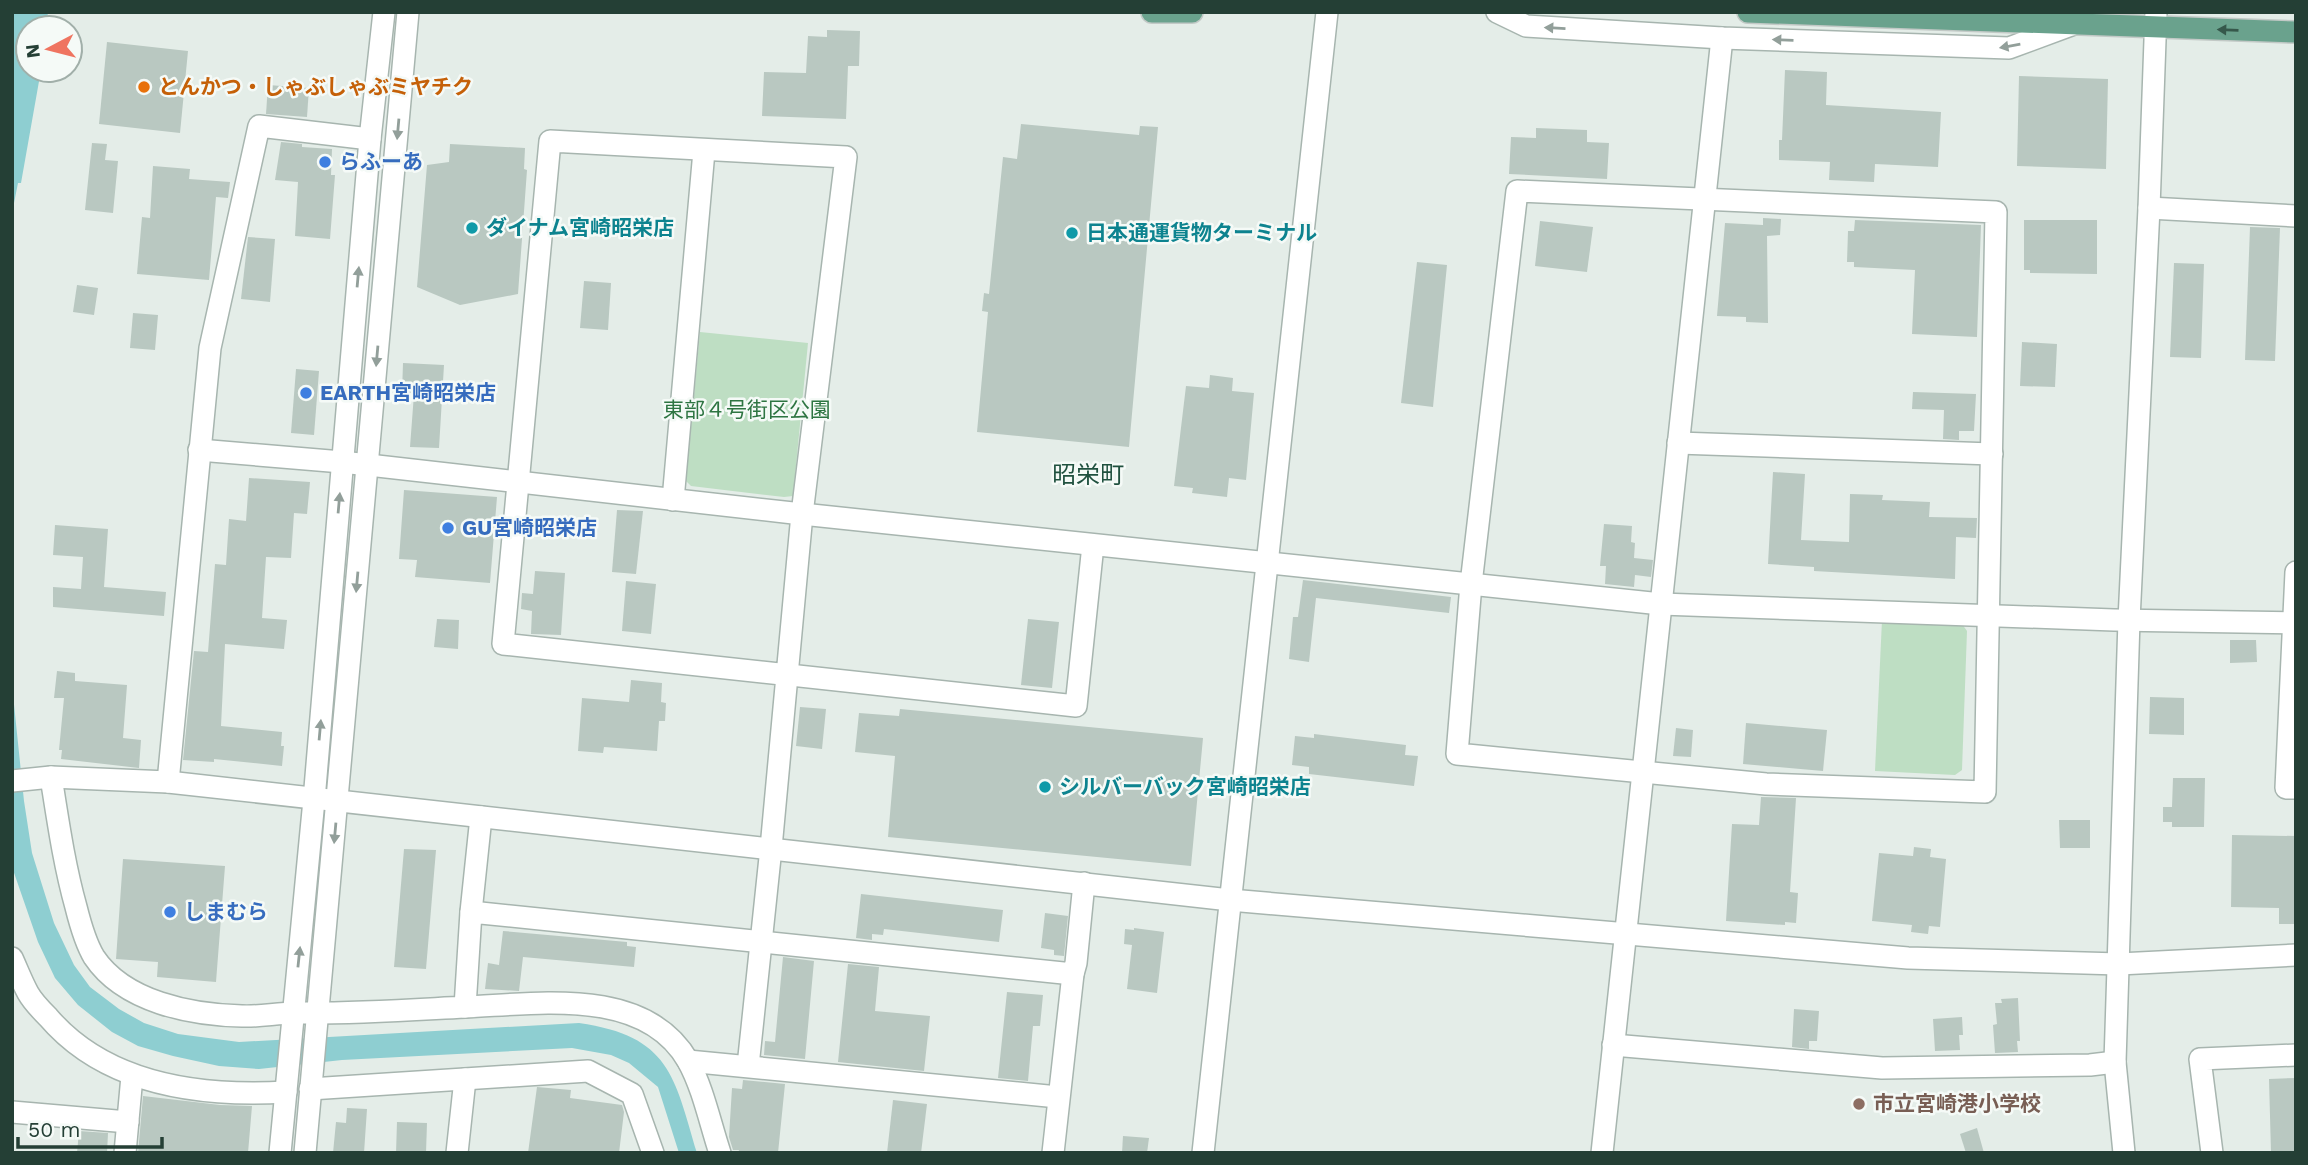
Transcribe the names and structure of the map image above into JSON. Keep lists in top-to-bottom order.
{
  "districts": ["昭栄町"],
  "parks": ["東部４号街区公園"],
  "places": [
    "とんかつ・しゃぶしゃぶミヤチク",
    "らふーあ",
    "ダイナム宮崎昭栄店",
    "日本通運貨物ターミナル",
    "EARTH宮崎昭栄店",
    "GU宮崎昭栄店",
    "シルバーバック宮崎昭栄店",
    "しまむら",
    "市立宮崎港小学校"
  ],
  "scale_bar": "50 m",
  "north": "left"
}
